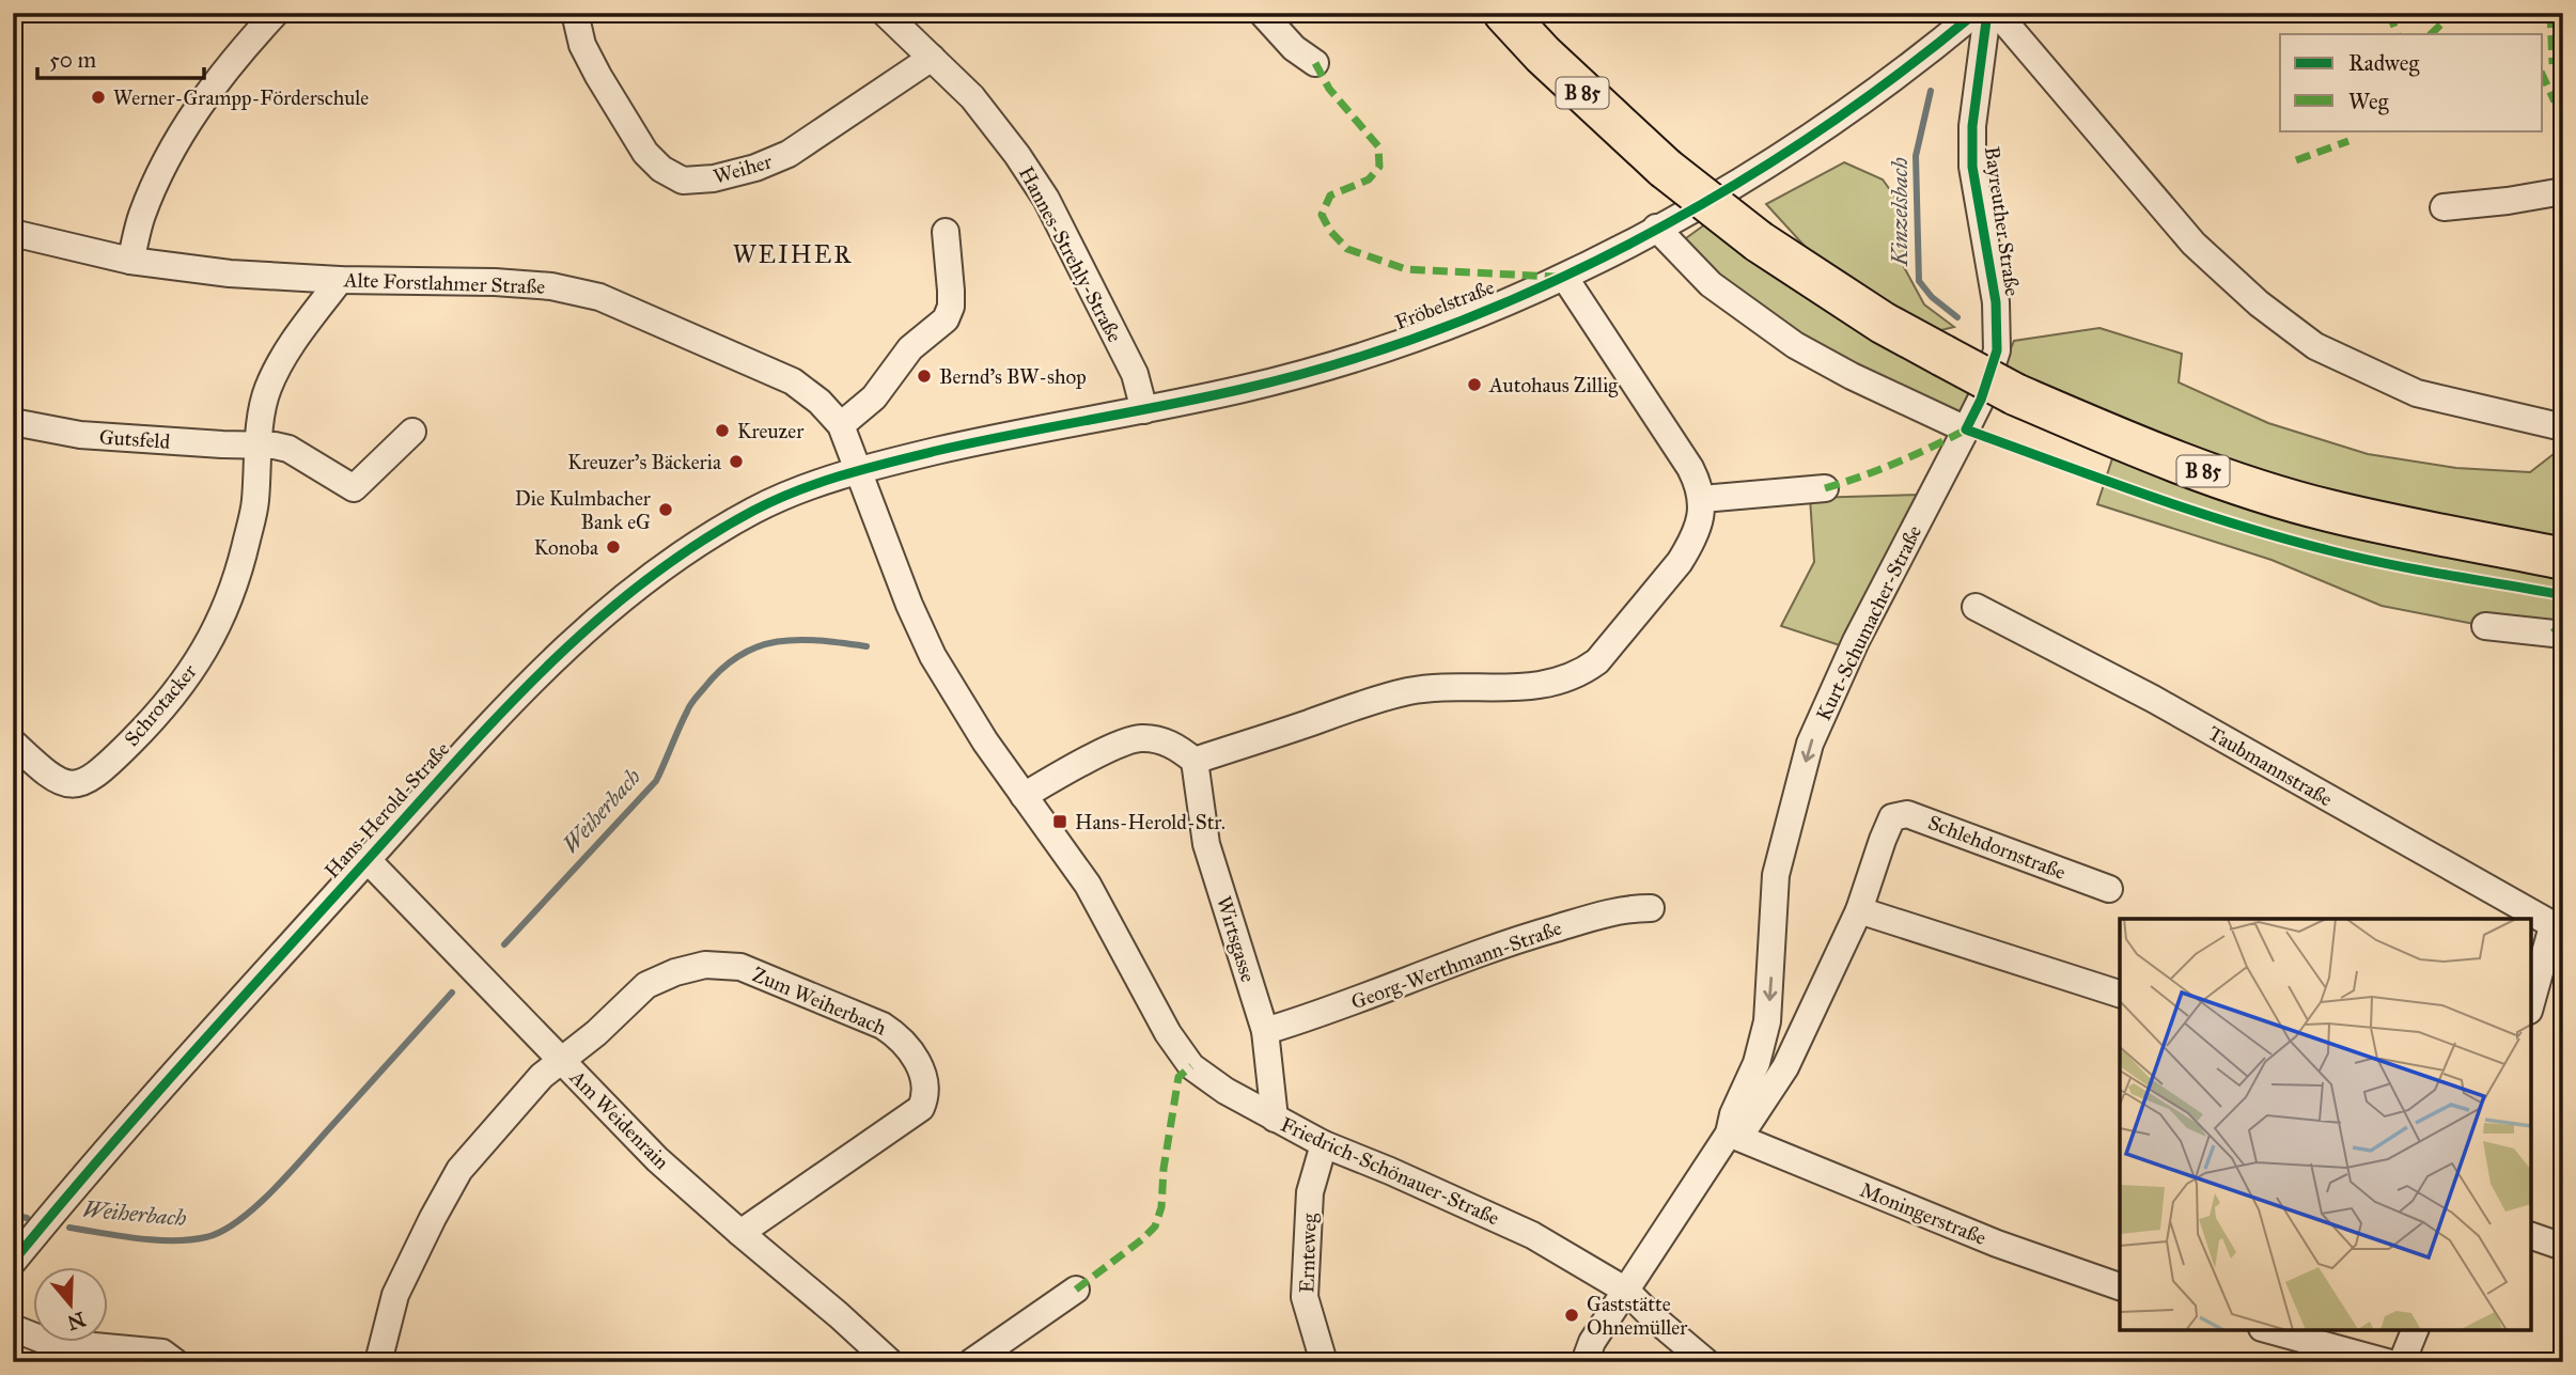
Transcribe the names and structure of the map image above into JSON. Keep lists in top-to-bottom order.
{
  "streets": {
    "main road": ["B 85"],
    "street": [
      "Weiher",
      "Bayreuther Straße",
      "Hannes-Strehly-Straße",
      "Alte Forstlahmer Straße",
      "Fröbelstraße",
      "Gutsfeld",
      "Kurt-Schumacher-Straße",
      "Schrotacker",
      "Taubmannstraße",
      "Hans-Herold-Straße",
      "Schlehdornstraße",
      "Wirtsgasse",
      "Georg-Werthmann-Straße",
      "Zum Weiherbach",
      "Am Weidenrain",
      "Friedrich-Schönauer-Straße",
      "Moningerstraße",
      "Ernteweg"
    ]
  },
  "crossings": [
    ["Weiher", "Hannes-Strehly-Straße"],
    ["Bayreuther Straße", "Kurt-Schumacher-Straße"],
    ["Hannes-Strehly-Straße", "Fröbelstraße"],
    ["Alte Forstlahmer Straße", "Fröbelstraße"],
    ["Alte Forstlahmer Straße", "Schrotacker"],
    ["Alte Forstlahmer Straße", "Hans-Herold-Straße"],
    ["Alte Forstlahmer Straße", "Friedrich-Schönauer-Straße"],
    ["Fröbelstraße", "Hans-Herold-Straße"],
    ["Fröbelstraße", "Friedrich-Schönauer-Straße"],
    ["Gutsfeld", "Schrotacker"],
    ["Kurt-Schumacher-Straße", "Schlehdornstraße"],
    ["Kurt-Schumacher-Straße", "Friedrich-Schönauer-Straße"],
    ["Kurt-Schumacher-Straße", "Moningerstraße"],
    ["Hans-Herold-Straße", "Am Weidenrain"],
    ["Hans-Herold-Straße", "Friedrich-Schönauer-Straße"],
    ["Schlehdornstraße", "Moningerstraße"],
    ["Wirtsgasse", "Georg-Werthmann-Straße"],
    ["Wirtsgasse", "Friedrich-Schönauer-Straße"],
    ["Zum Weiherbach", "Am Weidenrain"],
    ["Friedrich-Schönauer-Straße", "Ernteweg"]
  ],
  "one_way": ["Kurt-Schumacher-Straße"],
  "districts": ["WEIHER"],
  "water": ["Kinzelsbach", "Weiherbach"],
  "places": {
    "other": [
      "Werner-Grampp-Förderschule",
      "Bernd's BW-shop",
      "Autohaus Zillig",
      "Kreuzer",
      "Kreuzer's Bäckeria",
      "Die Kulmbacher Bank eG",
      "Konoba",
      "Gaststätte Ohnemüller"
    ],
    "transit": ["Hans-Herold-Str."]
  },
  "legend": ["Radweg", "Weg"],
  "scale_bar": "50 m",
  "north": "bottom"
}
